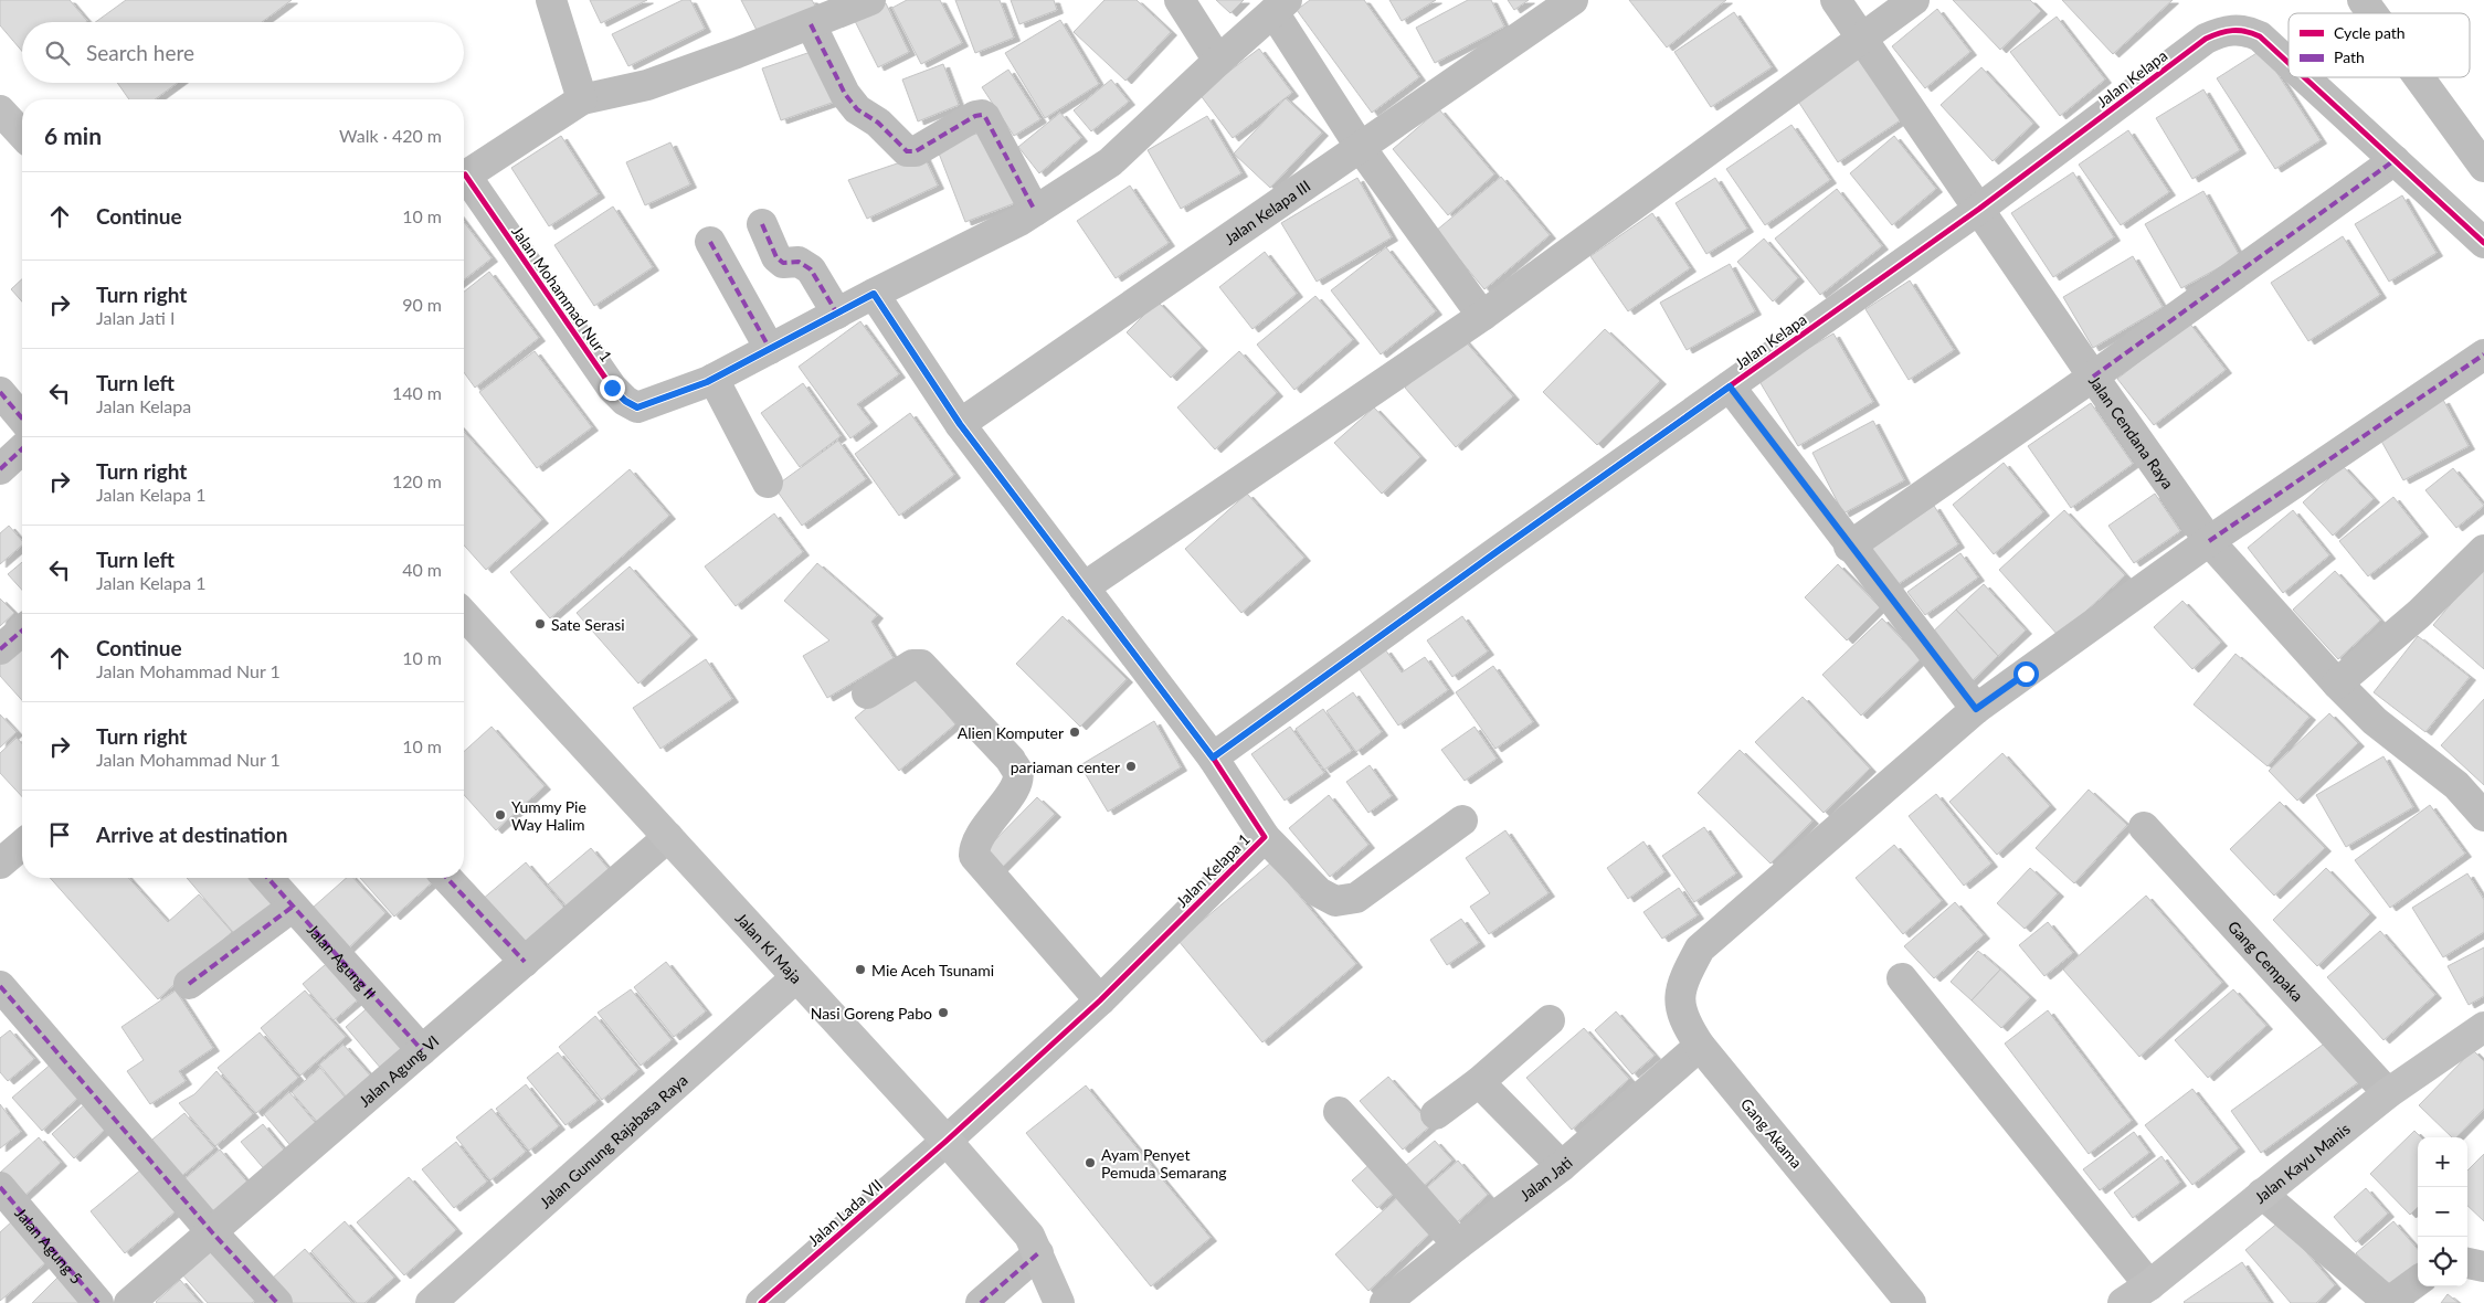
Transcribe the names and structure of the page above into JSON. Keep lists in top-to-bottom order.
{
  "streets": {
    "main road": ["Jalan Ki Maja", "Jalan Gunung Rajabasa Raya", "Jalan Kayu Manis"],
    "street": [
      "Jalan Kelapa",
      "Jalan Kelapa III",
      "Jalan Mohammad Nur 1",
      "Jalan Cendana Raya",
      "Jalan Kelapa 1",
      "Gang Cempaka",
      "Jalan Agung II",
      "Jalan Agung VI",
      "Gang Akama",
      "Jalan Jati",
      "Jalan Lada VII",
      "Jalan Agung 5"
    ]
  },
  "crossings": [
    ["Jalan Kelapa", "Jalan Cendana Raya"],
    ["Jalan Kelapa", "Jalan Kelapa 1"],
    ["Jalan Kelapa III", "Jalan Kelapa 1"],
    ["Jalan Kelapa 1", "Jalan Ki Maja"],
    ["Jalan Kelapa 1", "Jalan Lada VII"],
    ["Jalan Ki Maja", "Jalan Agung VI"],
    ["Jalan Ki Maja", "Jalan Gunung Rajabasa Raya"],
    ["Jalan Ki Maja", "Jalan Lada VII"],
    ["Gang Cempaka", "Jalan Kayu Manis"],
    ["Jalan Agung II", "Jalan Agung VI"],
    ["Gang Akama", "Jalan Jati"]
  ],
  "places": [
    "Sate Serasi",
    "Alien Komputer",
    "pariaman center",
    "Yummy Pie Way Halim",
    "Mie Aceh Tsunami",
    "Nasi Goreng Pabo",
    "Ayam Penyet Pemuda Semarang"
  ],
  "legend": ["Cycle path", "Path"],
  "page": {
    "search": "Search here",
    "heading": ["6 min", "Walk · 420 m"],
    "list": [
      ["Continue", "10 m"],
      ["Turn right", "Jalan Jati I", "90 m"],
      ["Turn left", "Jalan Kelapa", "140 m"],
      ["Turn right", "Jalan Kelapa 1", "120 m"],
      ["Turn left", "Jalan Kelapa 1", "40 m"],
      ["Continue", "Jalan Mohammad Nur 1", "10 m"],
      ["Turn right", "Jalan Mohammad Nur 1", "10 m"],
      "Arrive at destination"
    ],
    "map_buttons": ["+", "−"]
  }
}
